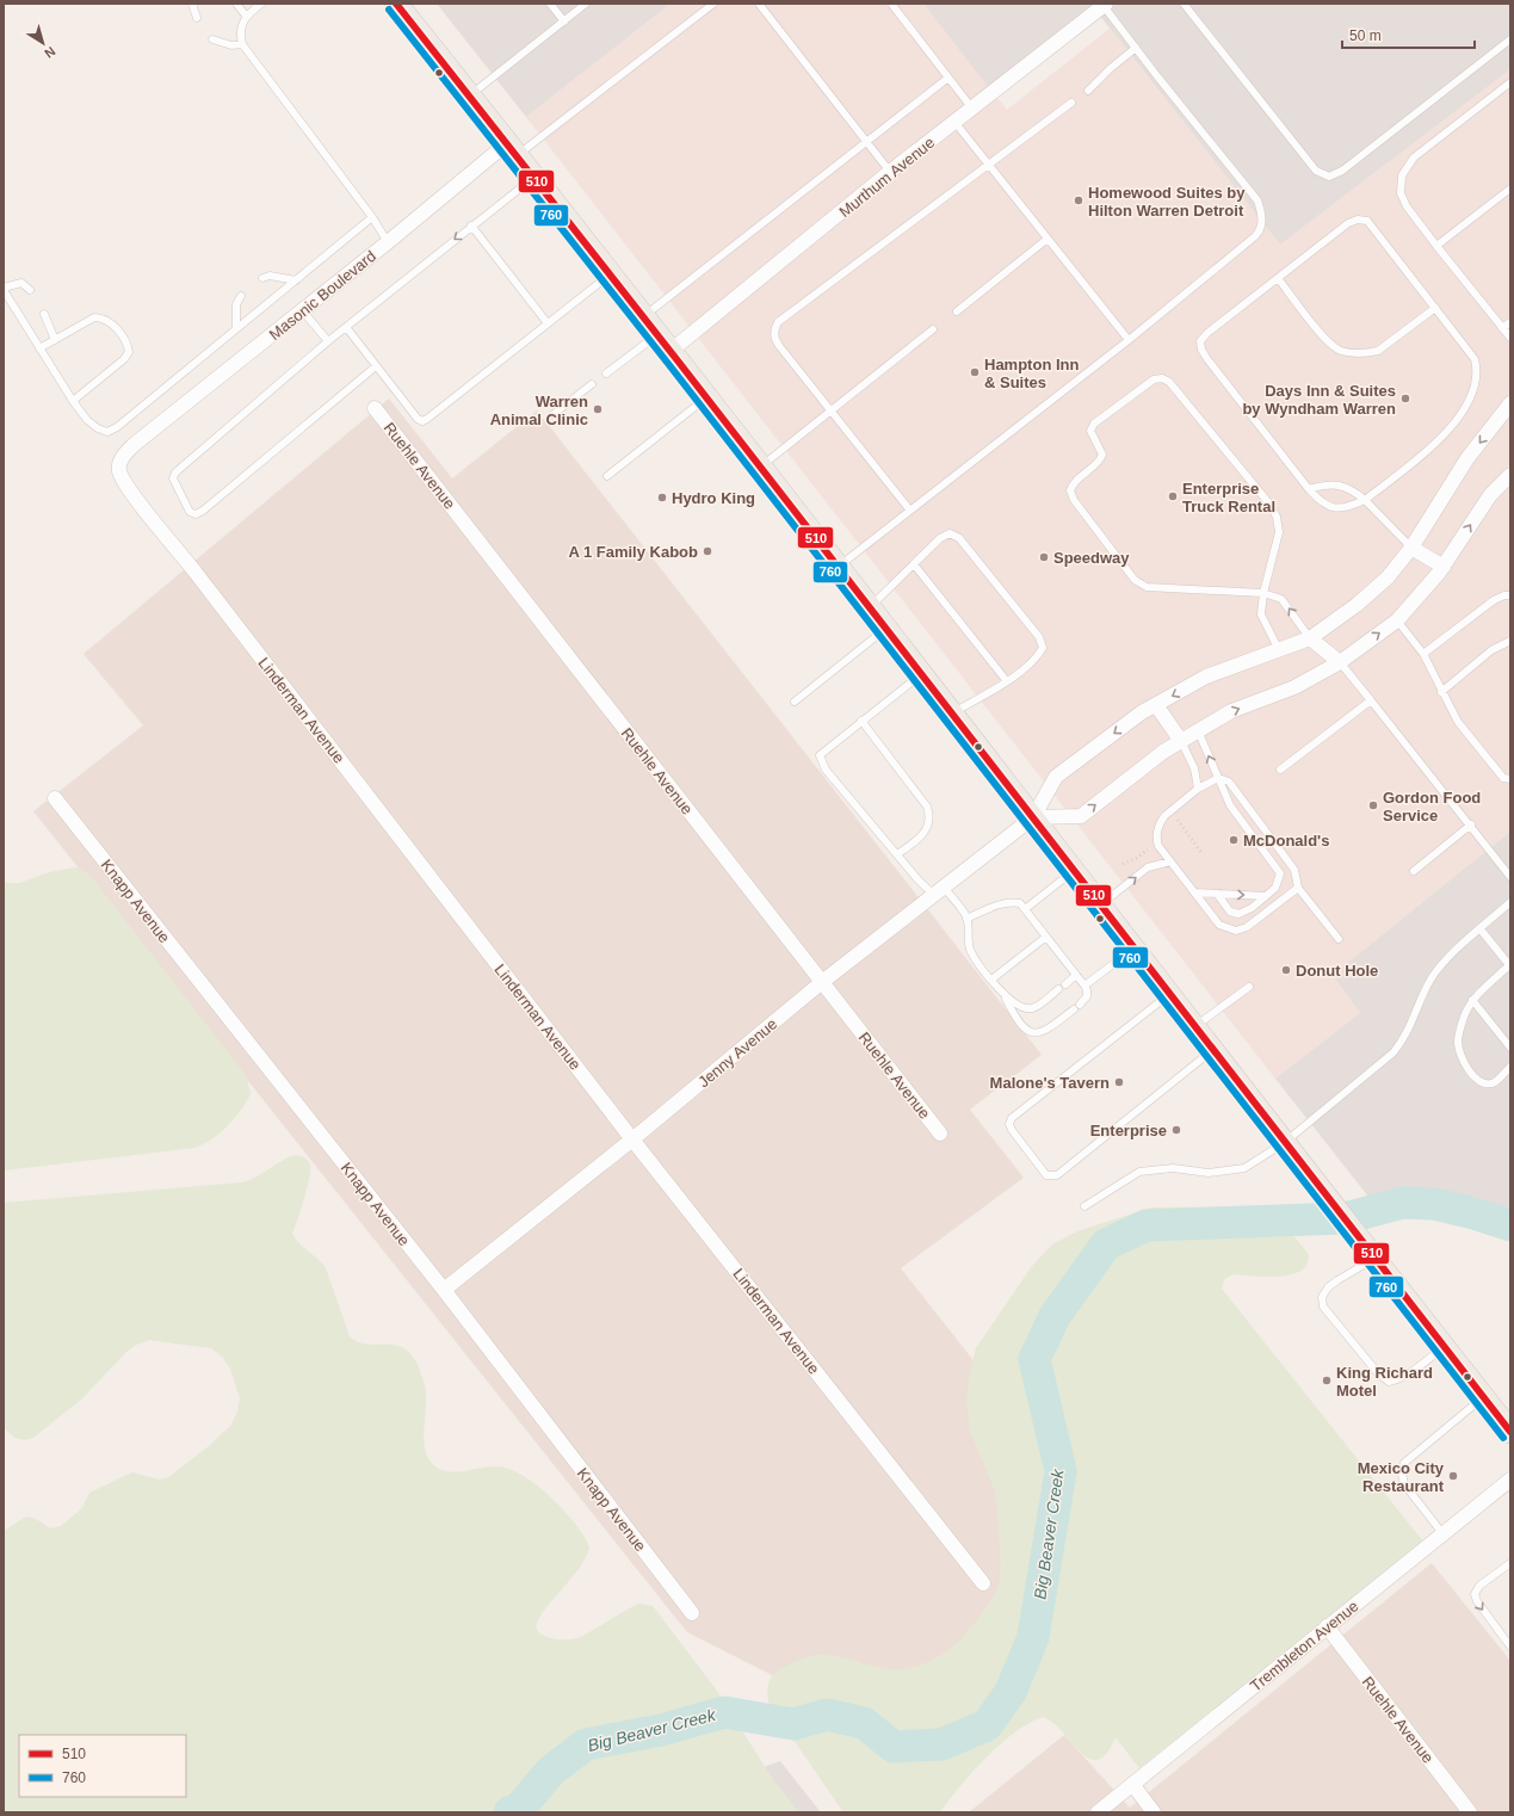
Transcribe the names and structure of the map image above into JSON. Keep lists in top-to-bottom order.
{
  "streets": {
    "street": [
      "Murthum Avenue",
      "Masonic Boulevard",
      "Ruehle Avenue",
      "Linderman Avenue",
      "Knapp Avenue",
      "Jenny Avenue",
      "Trembleton Avenue"
    ]
  },
  "crossings": [
    ["Masonic Boulevard", "Linderman Avenue"],
    ["Ruehle Avenue", "Jenny Avenue"],
    ["Ruehle Avenue", "Trembleton Avenue"],
    ["Linderman Avenue", "Jenny Avenue"],
    ["Knapp Avenue", "Jenny Avenue"]
  ],
  "water": ["Big Beaver Creek"],
  "places": [
    "Homewood Suites by Hilton Warren Detroit",
    "Hampton Inn & Suites",
    "Days Inn & Suites by Wyndham Warren",
    "Warren Animal Clinic",
    "Enterprise Truck Rental",
    "Hydro King",
    "A 1 Family Kabob",
    "Speedway",
    "Gordon Food Service",
    "McDonald's",
    "Donut Hole",
    "Malone's Tavern",
    "Enterprise",
    "King Richard Motel",
    "Mexico City Restaurant"
  ],
  "lines": ["transit line 510", "transit line 760"],
  "legend": ["510", "760"],
  "scale_bar": "50 m",
  "north": "bottom right"
}
